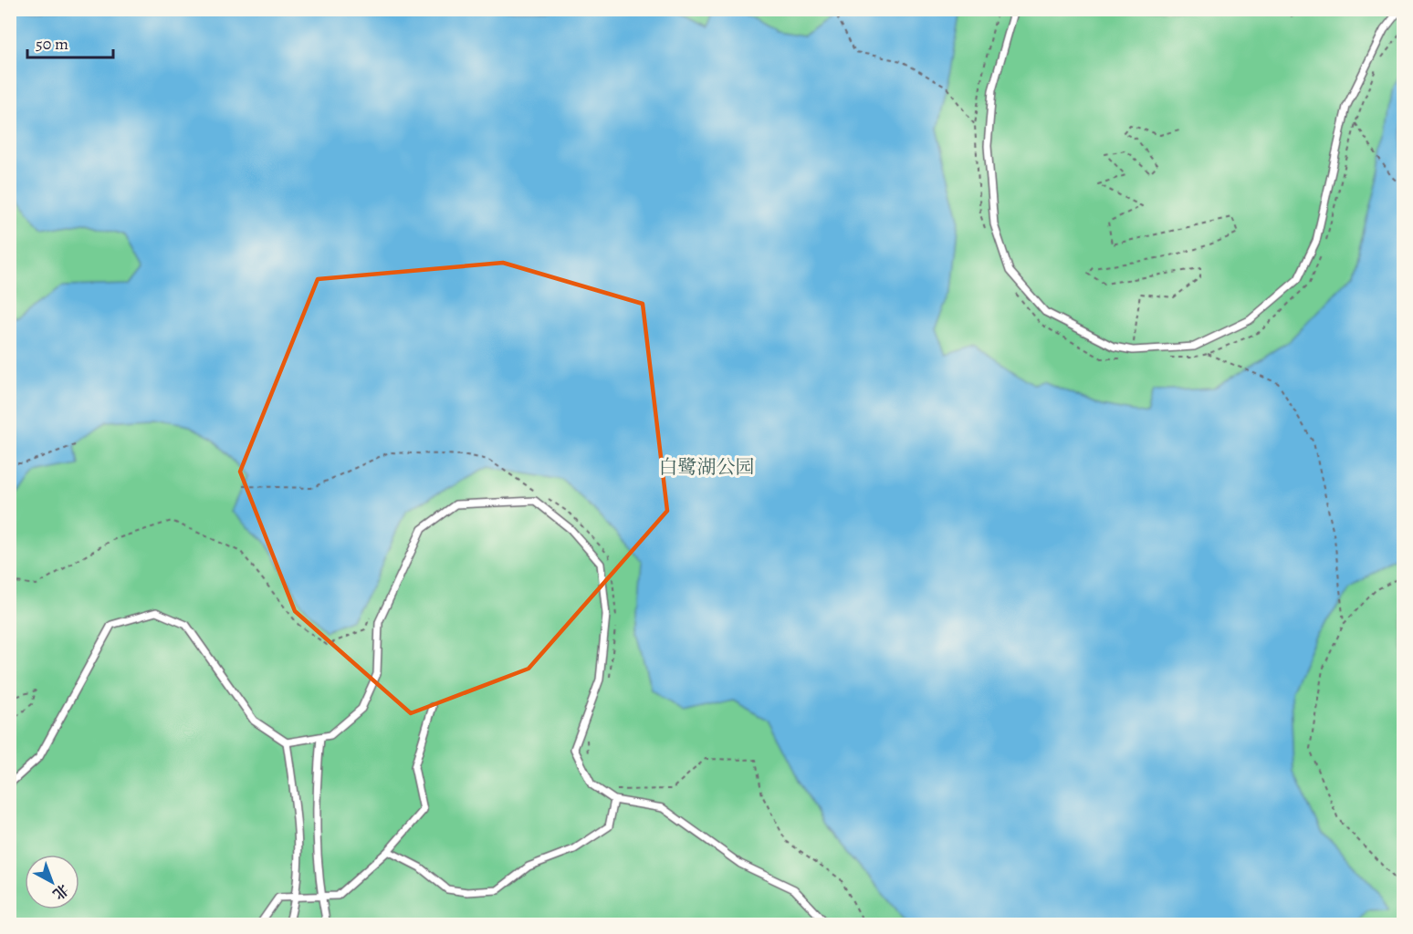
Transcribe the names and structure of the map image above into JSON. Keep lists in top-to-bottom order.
{
  "parks": ["白鹭湖公园"],
  "scale_bar": "50 m",
  "north": "bottom right"
}
